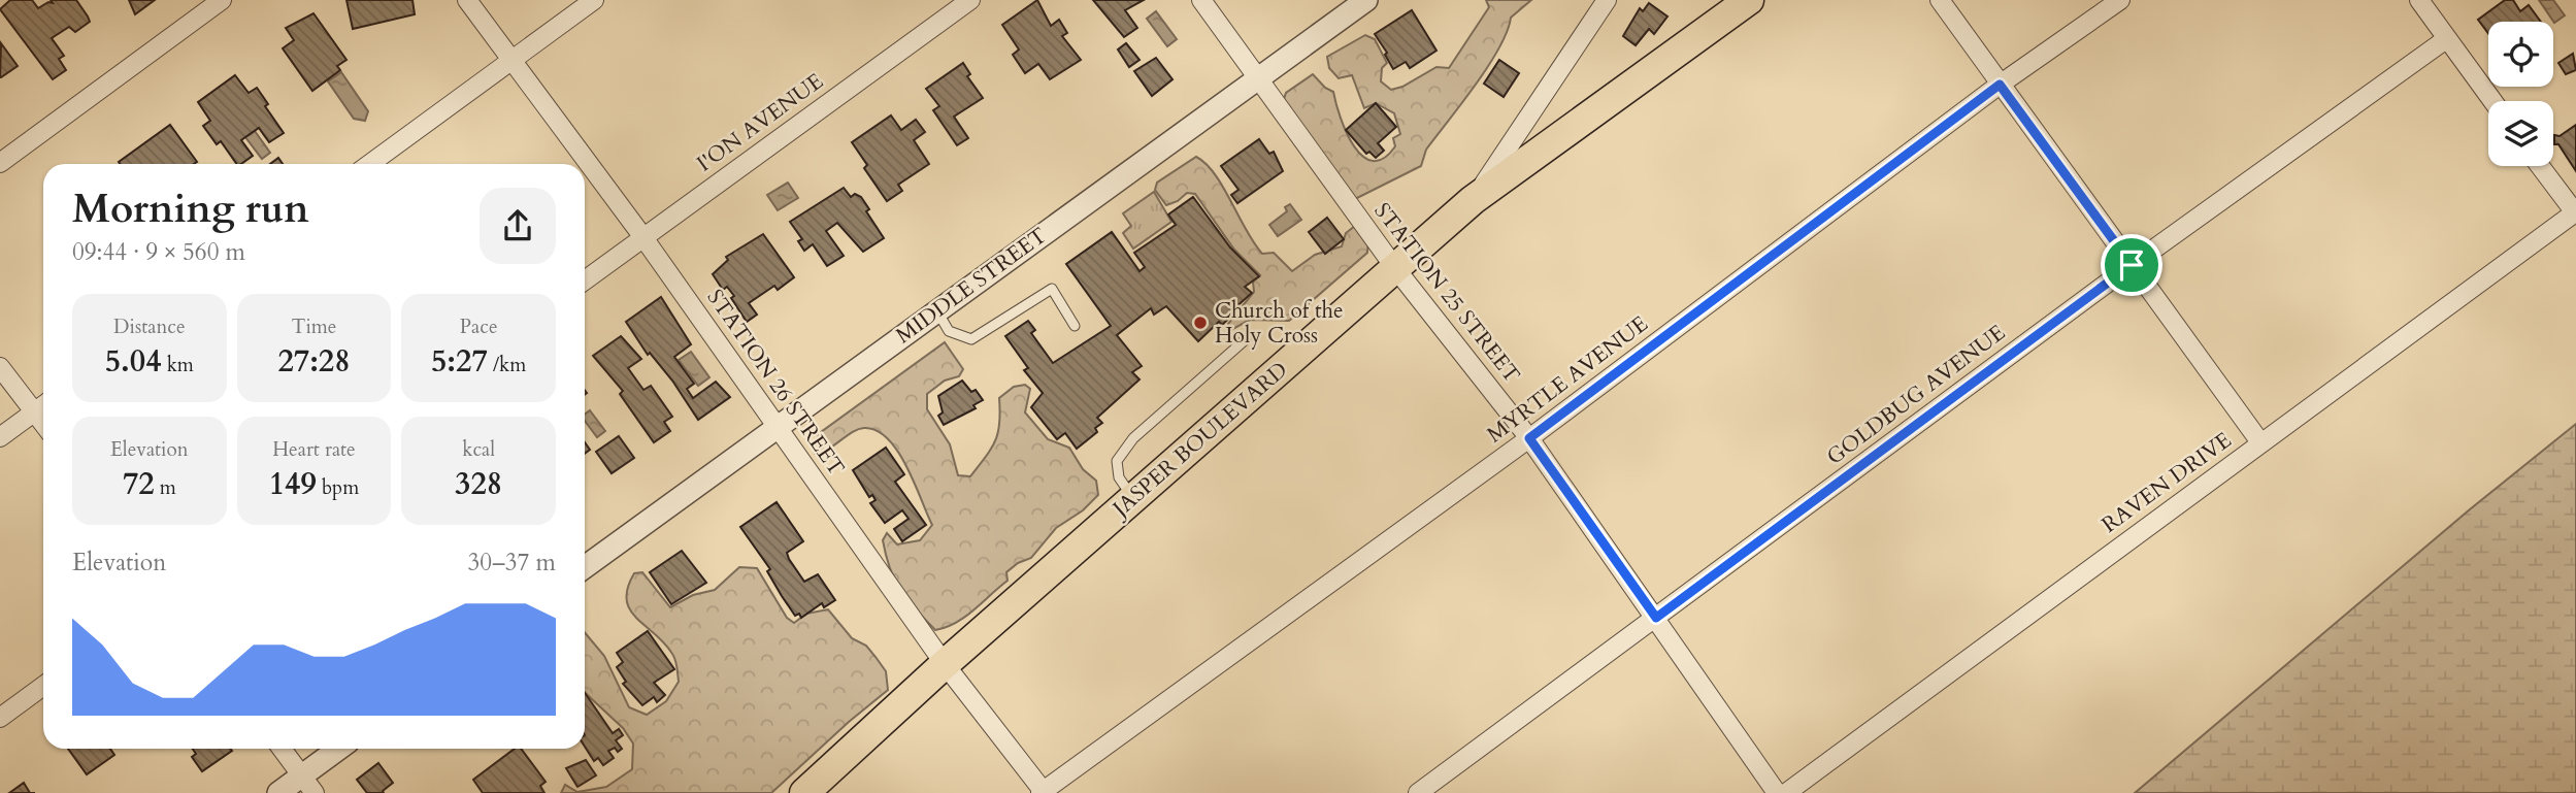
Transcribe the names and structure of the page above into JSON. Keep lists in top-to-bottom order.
{
  "streets": {
    "main road": ["JASPER BOULEVARD"],
    "street": [
      "I'ON AVENUE",
      "MIDDLE STREET",
      "STATION 25 STREET",
      "MYRTLE AVENUE",
      "STATION 26 STREET",
      "GOLDBUG AVENUE",
      "RAVEN DRIVE"
    ]
  },
  "crossings": [
    ["I'ON AVENUE", "STATION 26 STREET"],
    ["MIDDLE STREET", "STATION 25 STREET"],
    ["MIDDLE STREET", "STATION 26 STREET"],
    ["STATION 25 STREET", "MYRTLE AVENUE"],
    ["STATION 25 STREET", "GOLDBUG AVENUE"],
    ["STATION 25 STREET", "JASPER BOULEVARD"],
    ["MYRTLE AVENUE", "STATION 26 STREET"],
    ["STATION 26 STREET", "JASPER BOULEVARD"]
  ],
  "places": ["Church of the Holy Cross"],
  "page": {
    "heading": ["Morning run", "09:44 · 9 × 560 m"],
    "stats": [
      ["Distance", "5.04 km"],
      ["Time", "27:28"],
      ["Pace", "5:27 /km"],
      ["Elevation", "72 m"],
      ["Heart rate", "149 bpm"],
      ["kcal", "328"]
    ],
    "chart": ["Elevation", "30–37 m"]
  }
}
